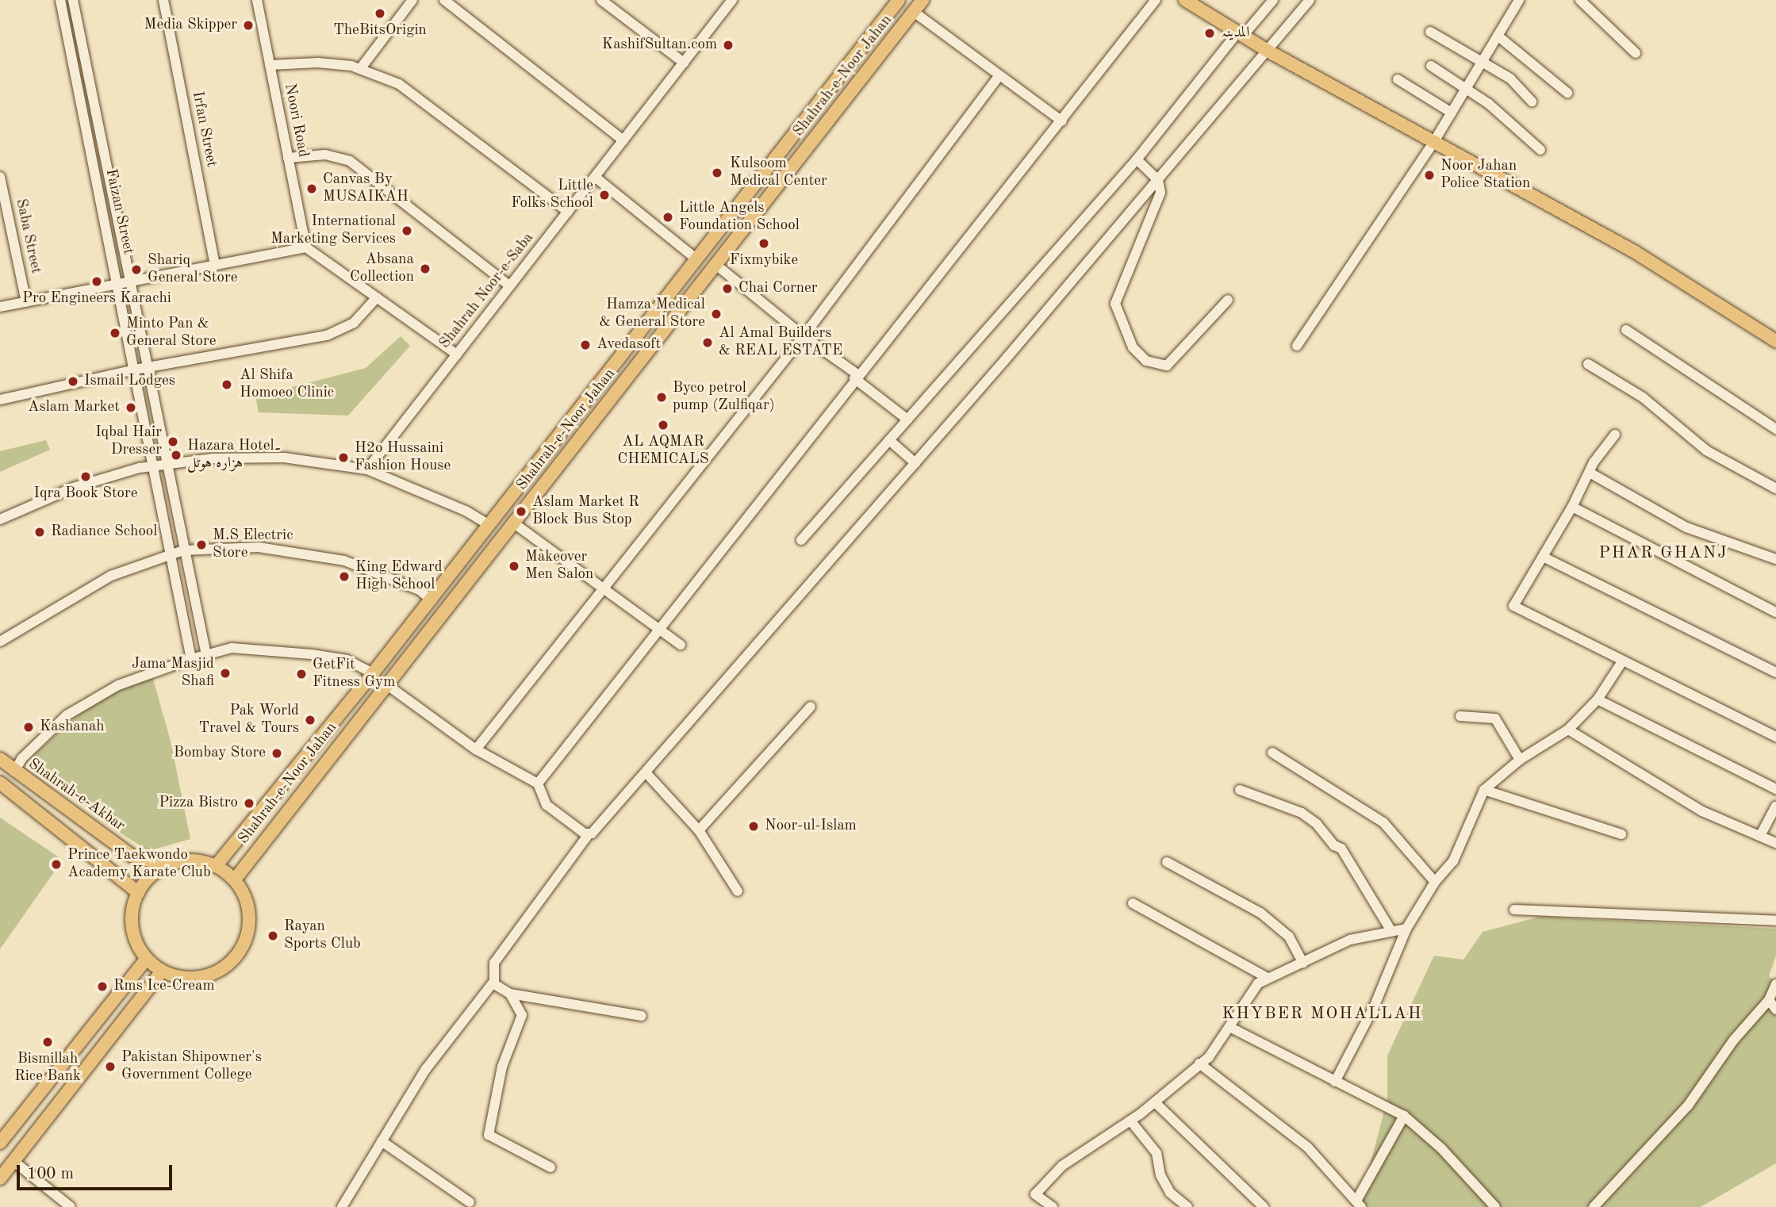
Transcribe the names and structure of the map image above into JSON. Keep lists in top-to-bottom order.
{
  "streets": {
    "main road": ["Shahrah-e-Noor Jahan", "Shahrah-e-Akbar"],
    "street": [
      "Noori Road",
      "Irfan Street",
      "Faizan Street",
      "Saba Street",
      "Shahrah Noor-e-Saba"
    ]
  },
  "crossings": [
    ["Shahrah-e-Noor Jahan", "Shahrah-e-Akbar"]
  ],
  "districts": ["PHAR GHANJ", "KHYBER MOHALLAH"],
  "places": [
    "TheBitsOrigin",
    "Media Skipper",
    "المدینہ",
    "KashifSultan.com",
    "Kulsoom Medical Center",
    "Noor Jahan Police Station",
    "Canvas By MUSAIKAH",
    "Little Folks School",
    "Little Angels Foundation School",
    "International Marketing Services",
    "Fixmybike",
    "Absana Collection",
    "Shariq General Store",
    "Pro Engineers Karachi",
    "Chai Corner",
    "Hamza Medical & General Store",
    "Minto Pan & General Store",
    "Al Amal Builders & REAL ESTATE",
    "Avedasoft",
    "Ismail Lodges",
    "Al Shifa Homoeo Clinic",
    "Byco petrol pump (Zulfiqar)",
    "Aslam Market",
    "AL AQMAR CHEMICALS",
    "Iqbal Hair Dresser",
    "Hazara Hotel۔ ہزارہ ہوٹل",
    "H2o Hussaini Fashion House",
    "Iqra Book Store",
    "Aslam Market R Block Bus Stop",
    "Radiance School",
    "M.S Electric Store",
    "Makeover Men Salon",
    "King Edward High School",
    "Jama Masjid Shafi",
    "GetFit Fitness Gym",
    "Pak World Travel & Tours",
    "Kashanah",
    "Bombay Store",
    "Pizza Bistro",
    "Noor-ul-Islam",
    "Prince Taekwondo Academy Karate Club",
    "Rayan Sports Club",
    "Rms Ice-Cream",
    "Bismillah Rice Bank",
    "Pakistan Shipowner's Government College"
  ],
  "scale_bar": "100 m"
}
